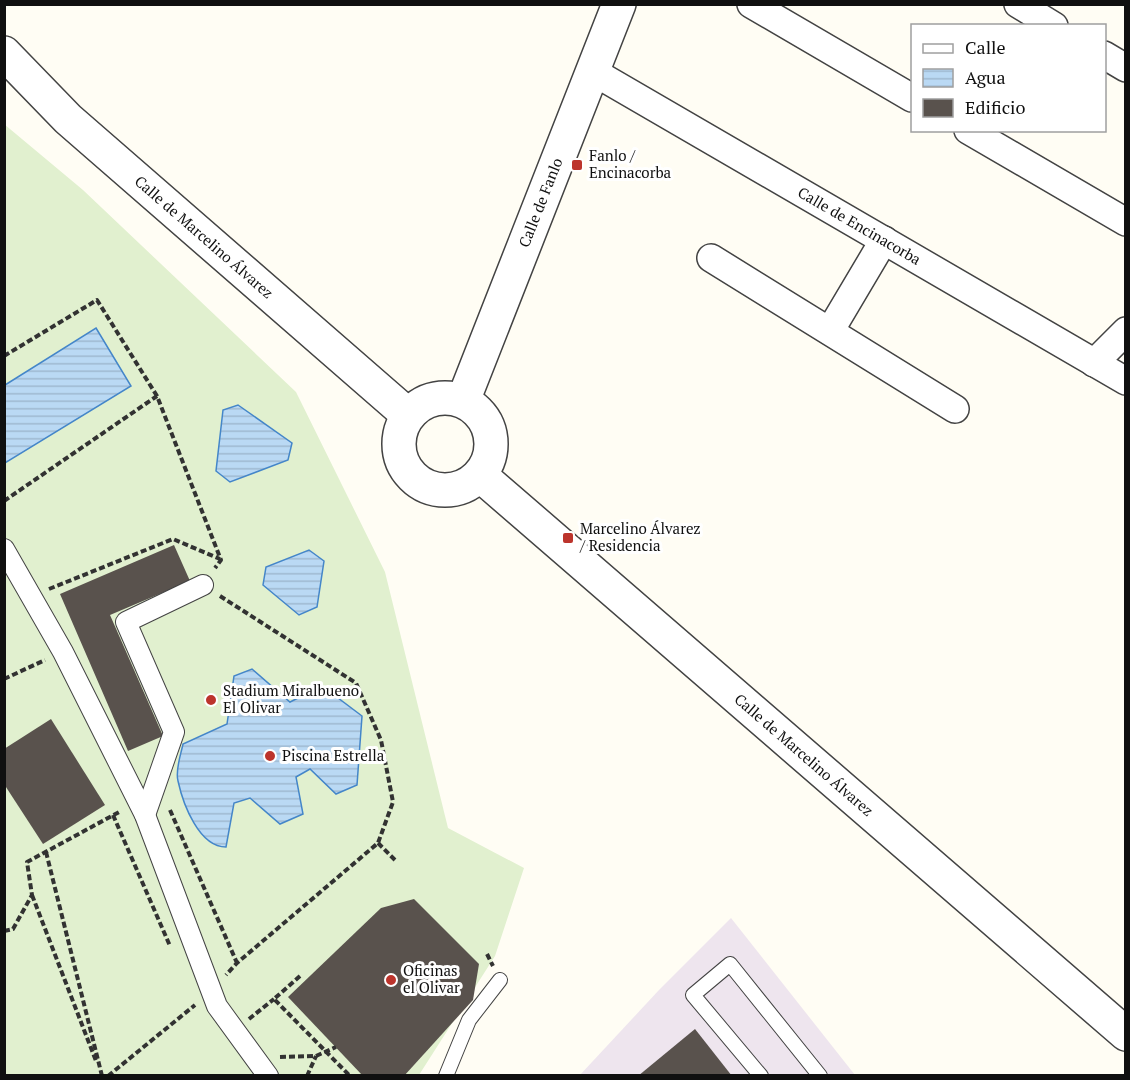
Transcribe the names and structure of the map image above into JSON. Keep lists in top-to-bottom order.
{
  "streets": {
    "street": ["Calle de Fanlo", "Calle de Encinacorba", "Calle de Marcelino Álvarez"]
  },
  "crossings": [
    ["Calle de Fanlo", "Calle de Encinacorba"],
    ["Calle de Fanlo", "Calle de Marcelino Álvarez"]
  ],
  "places": {
    "transit": ["Fanlo / Encinacorba", "Marcelino Álvarez / Residencia"],
    "other": ["Stadium Miralbueno El Olivar", "Piscina Estrella", "Oficinas el Olivar"]
  },
  "legend": ["Calle", "Agua", "Edificio"]
}
